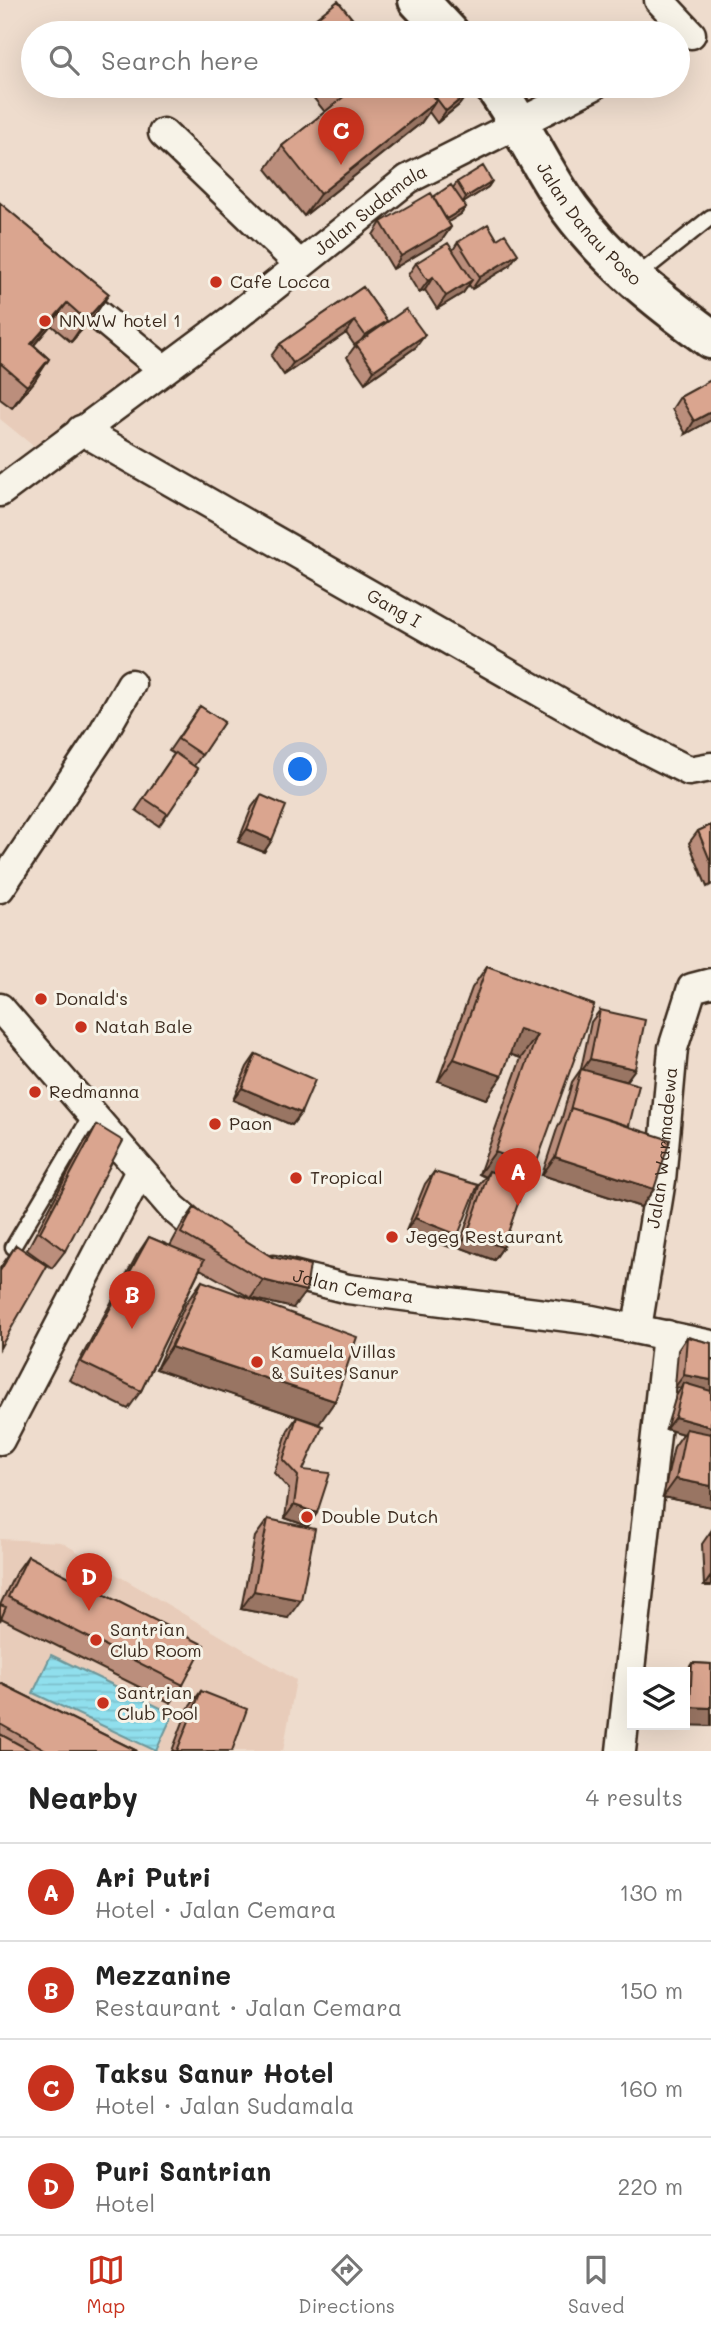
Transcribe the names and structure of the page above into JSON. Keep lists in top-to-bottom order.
{
  "streets": {
    "street": [
      "Jalan Sudamala",
      "Jalan Danau Poso",
      "Gang I",
      "Jalan Warmadewa",
      "Jalan Cemara"
    ]
  },
  "crossings": [
    ["Jalan Sudamala", "Jalan Danau Poso"],
    ["Jalan Sudamala", "Gang I"],
    ["Jalan Warmadewa", "Jalan Cemara"]
  ],
  "places": [
    "Cafe Locca",
    "NNWW hotel 1",
    "Donald's",
    "Natah Bale",
    "Redmanna",
    "Paon",
    "Tropical",
    "Jegeg Restaurant",
    "Kamuela Villas & Suites Sanur",
    "Double Dutch",
    "Santrian Club Room",
    "Santrian Club Pool"
  ],
  "page": {
    "search": "Search here",
    "pins": [
      "C",
      "A",
      "B",
      "D"
    ],
    "heading": ["Nearby", "4 results"],
    "list": [
      {
        "mark": "A",
        "name": "Ari Putri",
        "note": "Hotel · Jalan Cemara",
        "value": "130 m"
      },
      {
        "mark": "B",
        "name": "Mezzanine",
        "note": "Restaurant · Jalan Cemara",
        "value": "150 m"
      },
      {
        "mark": "C",
        "name": "Taksu Sanur Hotel",
        "note": "Hotel · Jalan Sudamala",
        "value": "160 m"
      },
      {
        "mark": "D",
        "name": "Puri Santrian",
        "note": "Hotel",
        "value": "220 m"
      }
    ],
    "nav": ["Map", "Directions", "Saved"]
  }
}
